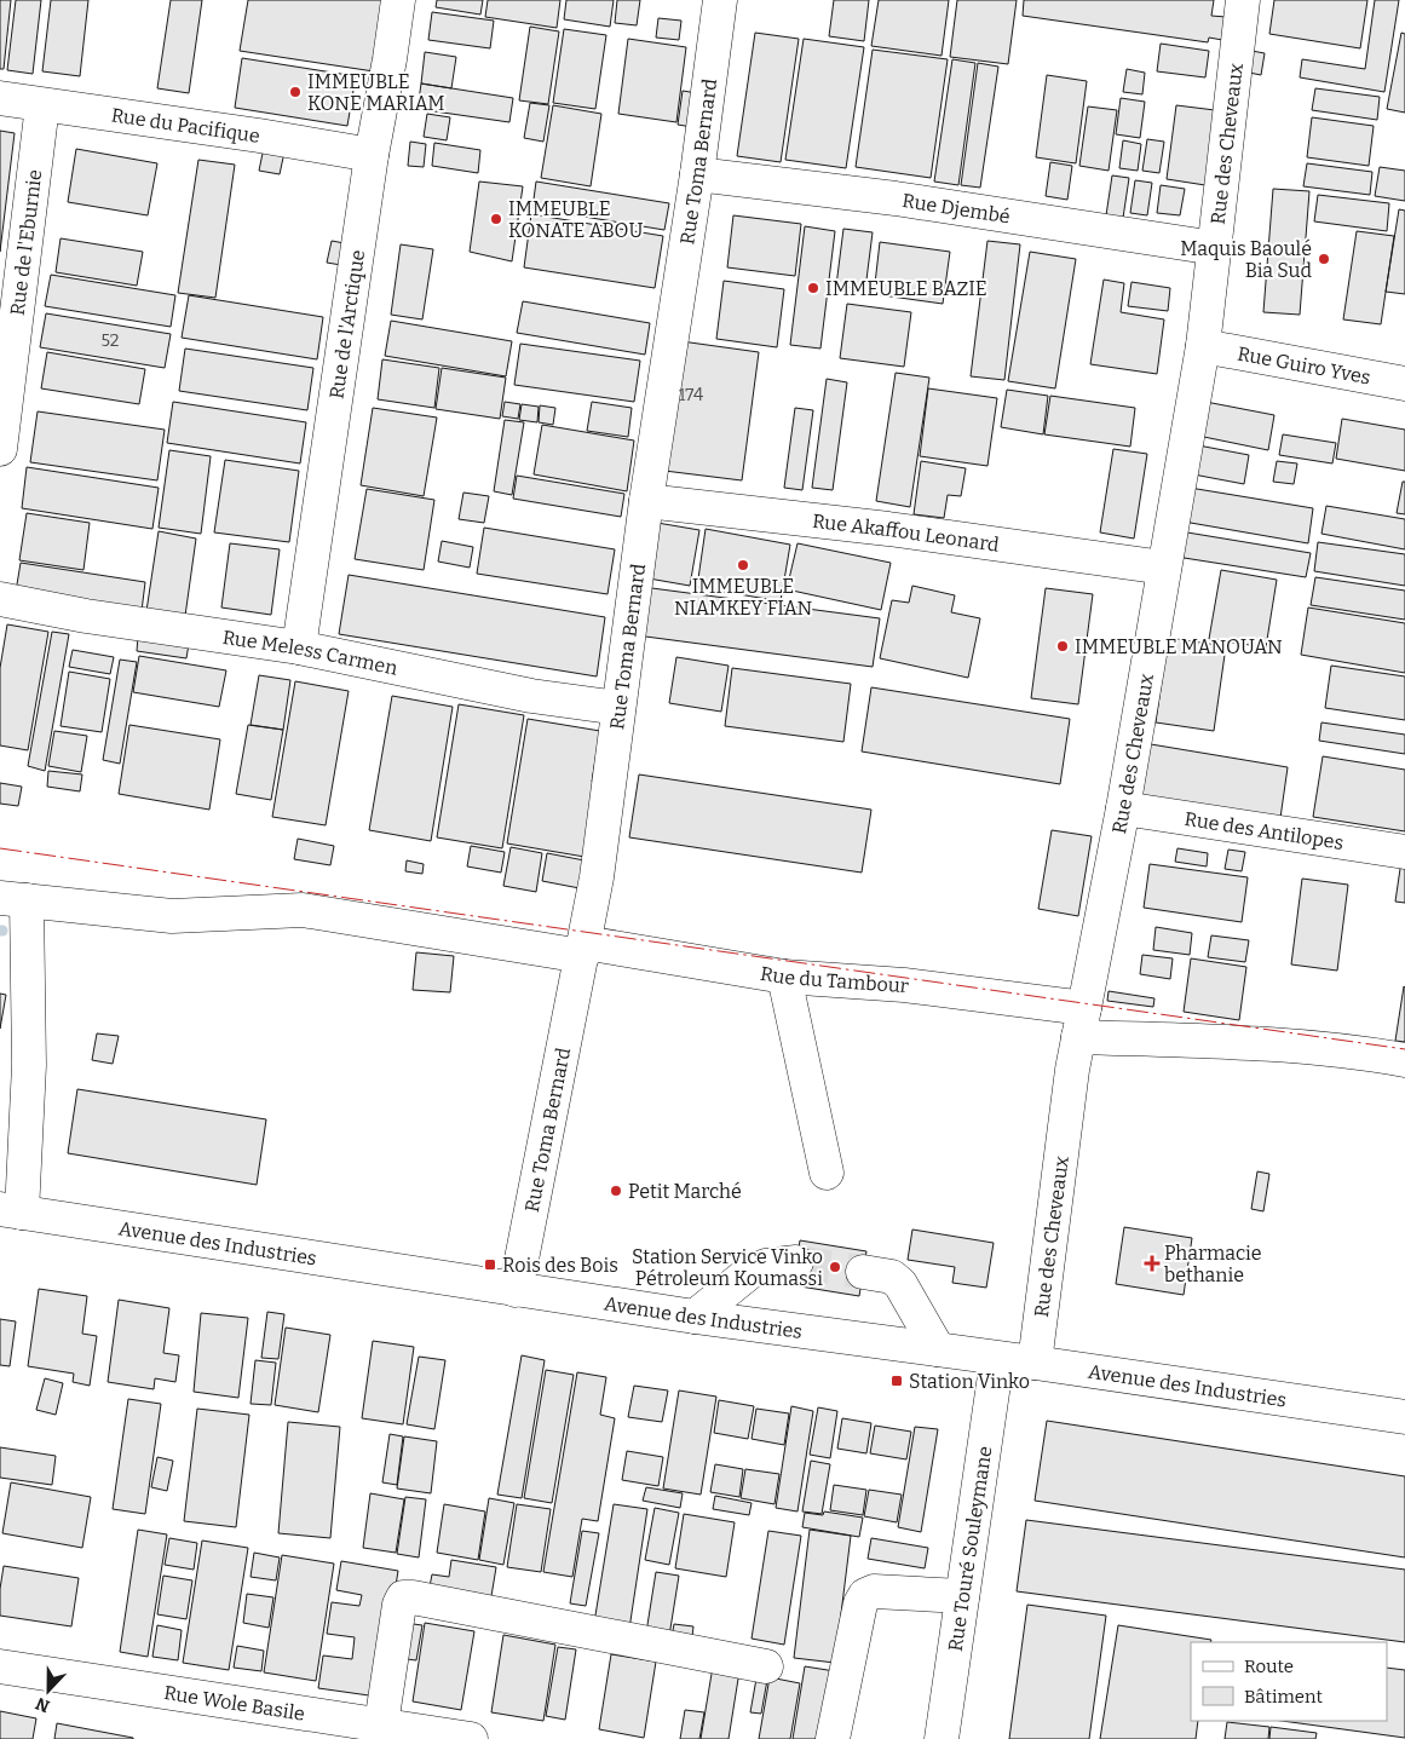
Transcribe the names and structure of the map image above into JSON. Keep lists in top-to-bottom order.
{
  "streets": {
    "street": [
      "Rue du Pacifique",
      "Rue des Cheveaux",
      "Rue Toma Bernard",
      "Rue Djembé",
      "Rue de l'Eburnie",
      "Rue de l'Arctique",
      "Rue Guiro Yves",
      "Rue Akaffou Leonard",
      "Rue Meless Carmen",
      "Rue des Antilopes",
      "Rue du Tambour",
      "Avenue des Industries",
      "Rue Touré Souleymane",
      "Rue Wole Basile"
    ]
  },
  "crossings": [
    ["Rue du Pacifique", "Rue de l'Eburnie"],
    ["Rue du Pacifique", "Rue de l'Arctique"],
    ["Rue des Cheveaux", "Rue Djembé"],
    ["Rue des Cheveaux", "Rue Guiro Yves"],
    ["Rue des Cheveaux", "Rue Akaffou Leonard"],
    ["Rue des Cheveaux", "Rue des Antilopes"],
    ["Rue des Cheveaux", "Rue du Tambour"],
    ["Rue des Cheveaux", "Avenue des Industries"],
    ["Rue Toma Bernard", "Rue Djembé"],
    ["Rue Toma Bernard", "Rue Akaffou Leonard"],
    ["Rue Toma Bernard", "Rue Meless Carmen"],
    ["Rue Toma Bernard", "Rue du Tambour"],
    ["Rue Toma Bernard", "Avenue des Industries"],
    ["Rue de l'Arctique", "Rue Meless Carmen"],
    ["Avenue des Industries", "Rue Touré Souleymane"]
  ],
  "places": {
    "other": [
      "IMMEUBLE KONE MARIAM",
      "IMMEUBLE KONATE ABOU",
      "Maquis Baoulé Bia Sud",
      "IMMEUBLE BAZIE",
      "IMMEUBLE NIAMKEY FIAN",
      "IMMEUBLE MANOUAN",
      "Petit Marché",
      "Station Service Vinko Pétroleum Koumassi"
    ],
    "health": ["Pharmacie bethanie"],
    "transit": ["Rois des Bois", "Station Vinko"]
  },
  "house_numbers": ["52", "174"],
  "legend": ["Route", "Bâtiment"],
  "north": "bottom"
}
